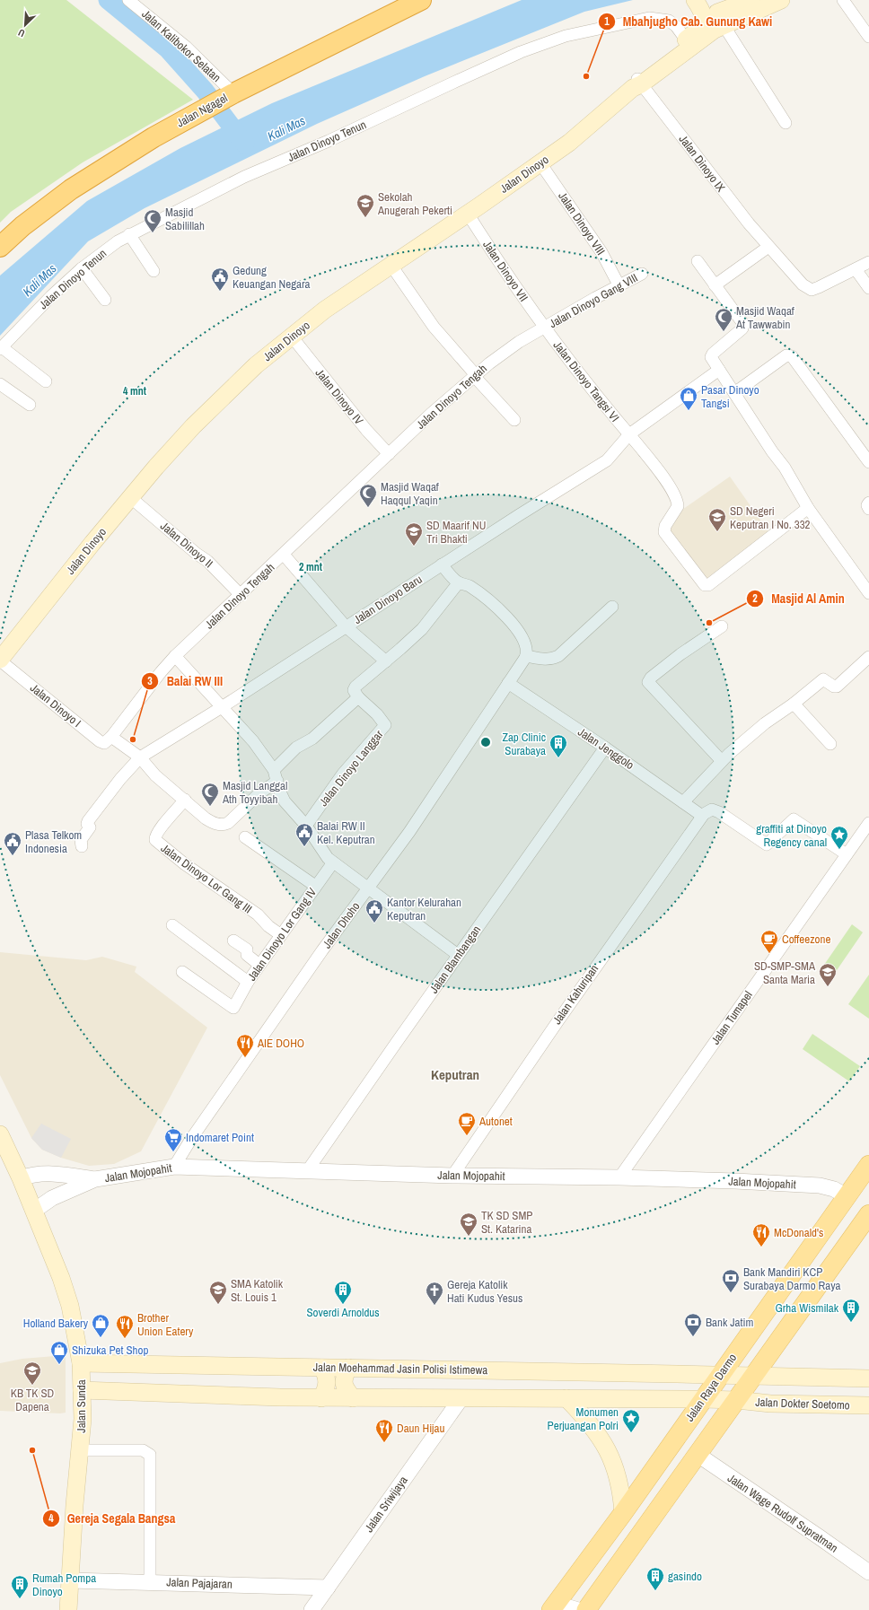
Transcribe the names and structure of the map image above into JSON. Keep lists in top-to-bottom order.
{
  "streets": {
    "highway": ["Jalan Ngagel"],
    "main road": [
      "Jalan Dinoyo",
      "Jalan Moehammad Jasin Polisi Istimewa",
      "Jalan Raya Darmo",
      "Jalan Dokter Soetomo",
      "Jalan Sunda"
    ],
    "street": [
      "Jalan Kalibokor Selatan",
      "Jalan Dinoyo Tenun",
      "Jalan Dinoyo IX",
      "Jalan Dinoyo VIII",
      "Jalan Dinoyo VII",
      "Jalan Dinoyo Gang VIII",
      "Jalan Dinoyo Tangsi VI",
      "Jalan Dinoyo IV",
      "Jalan Dinoyo Tengah",
      "Jalan Dinoyo II",
      "Jalan Dinoyo Baru",
      "Jalan Dinoyo I",
      "Jalan Jenggolo",
      "Jalan Dinoyo Langgar",
      "Jalan Dinoyo Lor Gang III",
      "Jalan Dhoho",
      "Jalan Dinoyo Lor Gang IV",
      "Jalan Blambangan",
      "Jalan Kahuripan",
      "Jalan Tumapel",
      "Jalan Mojopahit",
      "Jalan Sriwijaya",
      "Jalan Wage Rudolf Supratman",
      "Jalan Pajajaran"
    ]
  },
  "crossings": [
    ["Jalan Kalibokor Selatan", "Jalan Ngagel"],
    ["Jalan Dinoyo Tenun", "Jalan Dinoyo"],
    ["Jalan Dinoyo IX", "Jalan Dinoyo"],
    ["Jalan Dinoyo", "Jalan Dinoyo VIII"],
    ["Jalan Dinoyo", "Jalan Dinoyo VII"],
    ["Jalan Dinoyo", "Jalan Dinoyo IV"],
    ["Jalan Dinoyo", "Jalan Dinoyo II"],
    ["Jalan Dinoyo", "Jalan Dinoyo I"],
    ["Jalan Dinoyo VIII", "Jalan Dinoyo Gang VIII"],
    ["Jalan Dinoyo VII", "Jalan Dinoyo Gang VIII"],
    ["Jalan Dinoyo VII", "Jalan Dinoyo Tangsi VI"],
    ["Jalan Dinoyo VII", "Jalan Dinoyo Tengah"],
    ["Jalan Dinoyo Gang VIII", "Jalan Dinoyo Tangsi VI"],
    ["Jalan Dinoyo Gang VIII", "Jalan Dinoyo Tengah"],
    ["Jalan Dinoyo Tangsi VI", "Jalan Dinoyo Tengah"],
    ["Jalan Dinoyo Tangsi VI", "Jalan Dinoyo Baru"],
    ["Jalan Dinoyo IV", "Jalan Dinoyo Tengah"],
    ["Jalan Dinoyo Tengah", "Jalan Dinoyo II"],
    ["Jalan Dinoyo Tengah", "Jalan Dinoyo I"],
    ["Jalan Jenggolo", "Jalan Dhoho"],
    ["Jalan Jenggolo", "Jalan Blambangan"],
    ["Jalan Jenggolo", "Jalan Kahuripan"],
    ["Jalan Dinoyo Lor Gang III", "Jalan Dinoyo Lor Gang IV"],
    ["Jalan Dhoho", "Jalan Mojopahit"],
    ["Jalan Blambangan", "Jalan Mojopahit"],
    ["Jalan Kahuripan", "Jalan Mojopahit"],
    ["Jalan Tumapel", "Jalan Mojopahit"],
    ["Jalan Mojopahit", "Jalan Raya Darmo"],
    ["Jalan Mojopahit", "Jalan Sunda"],
    ["Jalan Moehammad Jasin Polisi Istimewa", "Jalan Raya Darmo"],
    ["Jalan Moehammad Jasin Polisi Istimewa", "Jalan Sunda"],
    ["Jalan Raya Darmo", "Jalan Dokter Soetomo"],
    ["Jalan Sunda", "Jalan Pajajaran"],
    ["Jalan Sriwijaya", "Jalan Pajajaran"]
  ],
  "districts": ["Keputran"],
  "water": ["Kali Mas"],
  "places": {
    "other": [
      "Mbahjugho Cab. Gunung Kawi",
      "Masjid Al Amin",
      "Balai RW III",
      "Gereja Segala Bangsa"
    ],
    "school or university": [
      "Sekolah Anugerah Pekerti",
      "SD Negeri Keputran I No. 332",
      "SD Maarif NU Tri Bhakti",
      "SD-SMP-SMA Santa Maria",
      "TK SD SMP St. Katarina",
      "SMA Katolik St. Louis 1",
      "KB TK SD Dapena"
    ],
    "mosque": [
      "Masjid Sabilillah",
      "Masjid Waqaf At Tawwabin",
      "Masjid Waqaf Haqqul Yaqin",
      "Masjid Langgal Ath Toyyibah"
    ],
    "public building": [
      "Gedung Keuangan Negara",
      "Balai RW II Kel. Keputran",
      "Plasa Telkom Indonesia",
      "Kantor Kelurahan Keputran"
    ],
    "shop": ["Pasar Dinoyo Tangsi", "Holland Bakery", "Shizuka Pet Shop"],
    "building": [
      "Zap Clinic Surabaya",
      "Soverdi Arnoldus",
      "Grha Wismilak",
      "gasindo",
      "Rumah Pompa Dinoyo"
    ],
    "place": ["graffiti at Dinoyo Regency canal", "Monumen Perjuangan Polri"],
    "cafe": ["Coffeezone", "Autonet"],
    "restaurant": [
      "AIE DOHO",
      "McDonald's",
      "Brother Union Eatery",
      "Daun Hijau"
    ],
    "supermarket": ["Indomaret Point"],
    "bank": ["Bank Mandiri KCP Surabaya Darmo Raya", "Bank Jatim"],
    "church": ["Gereja Katolik Hati Kudus Yesus"]
  },
  "north": "bottom left",
  "rings": ["4 mnt", "2 mnt"]
}
